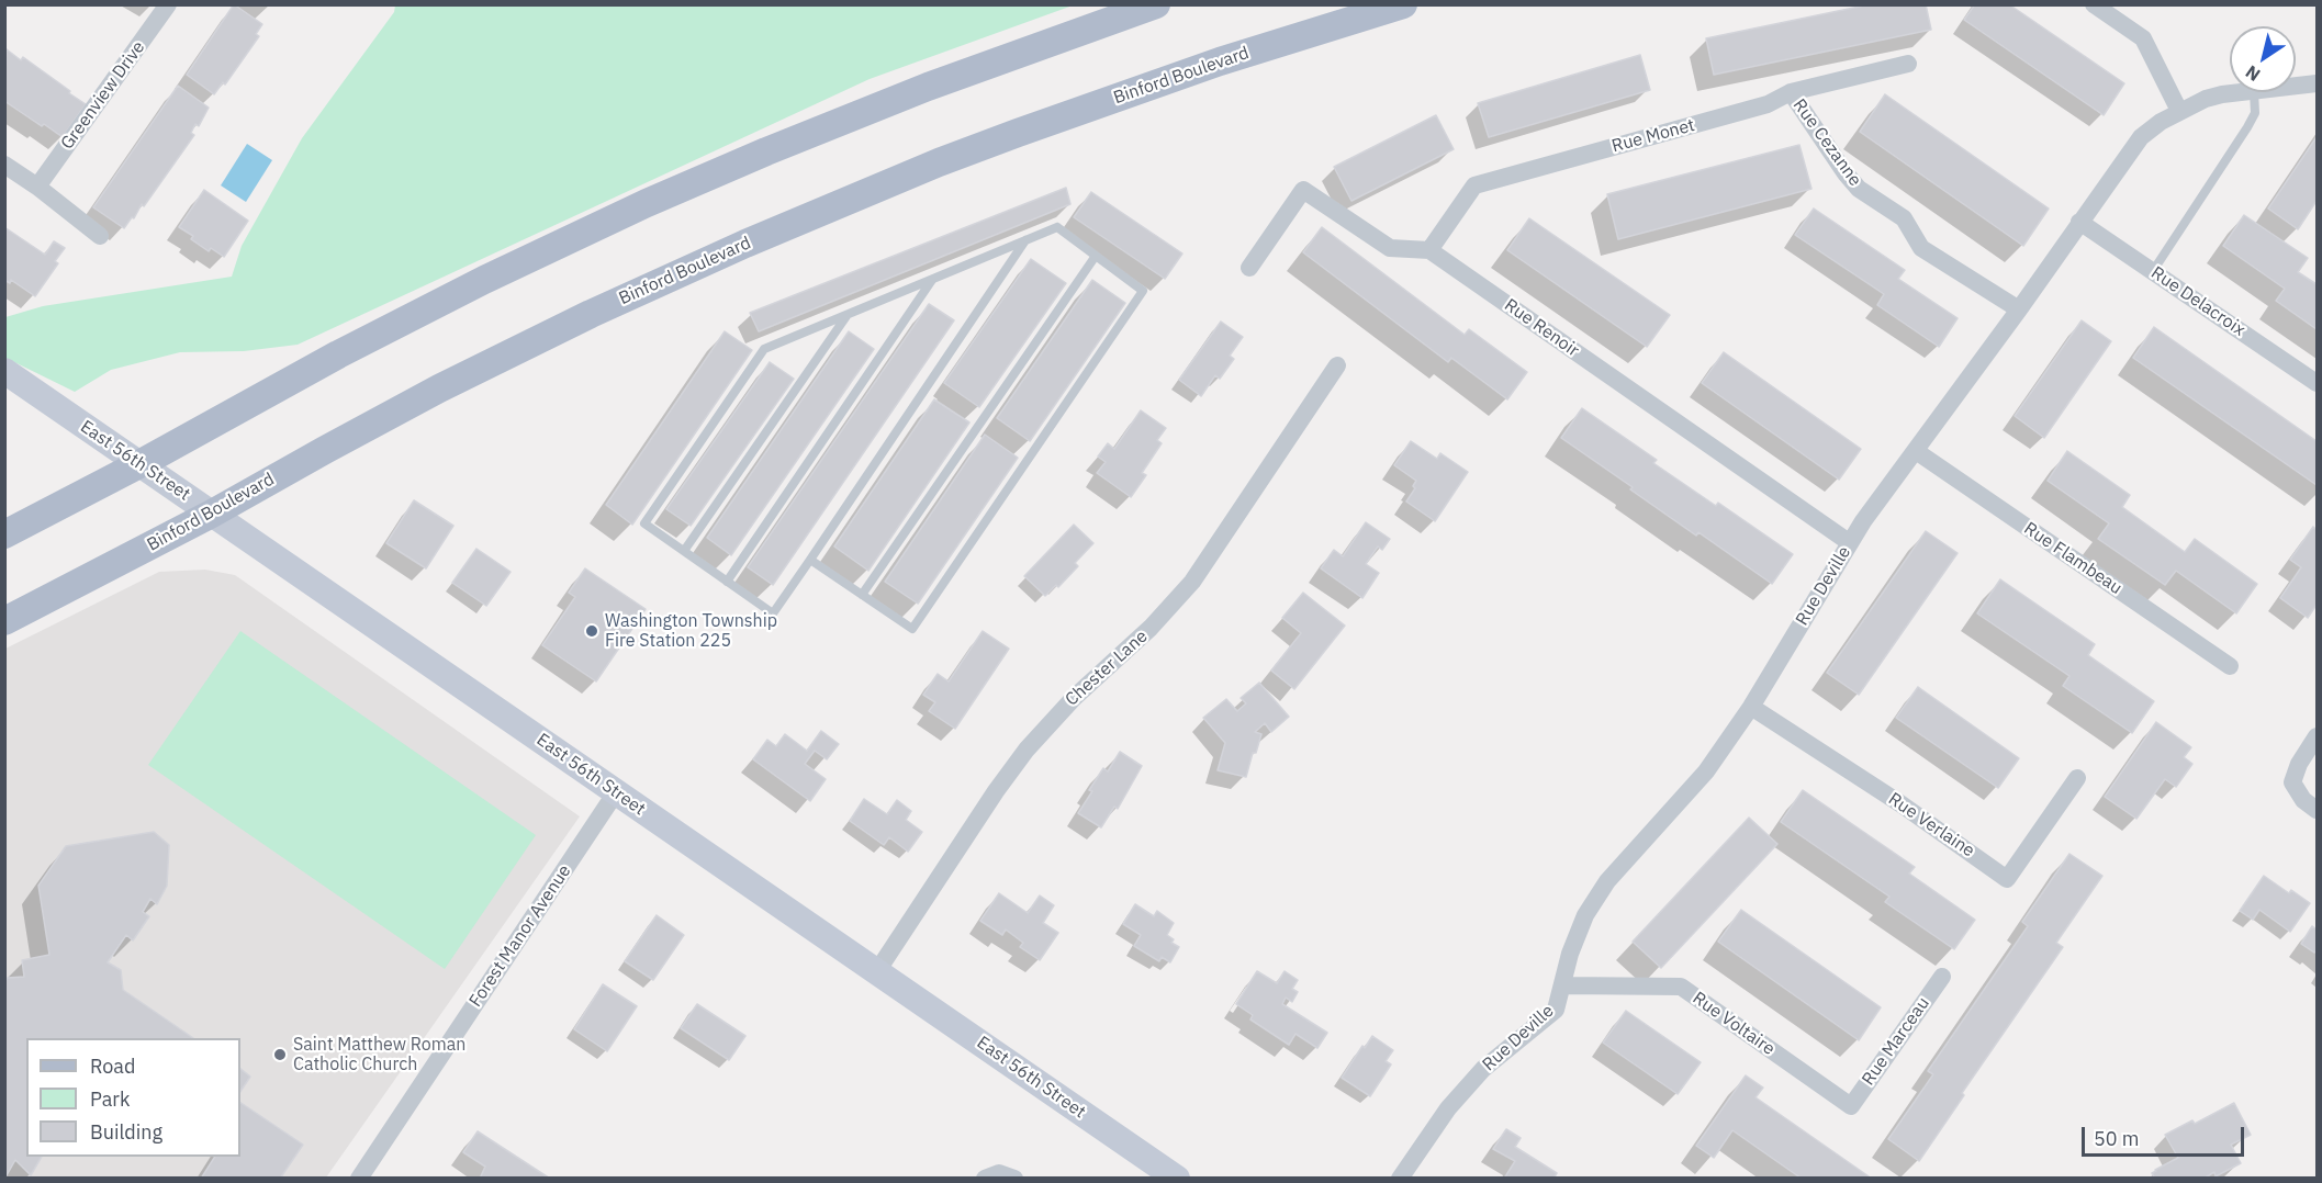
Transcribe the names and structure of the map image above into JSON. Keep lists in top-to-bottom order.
{
  "streets": {
    "main road": ["Binford Boulevard"],
    "street": [
      "Greenview Drive",
      "Rue Monet",
      "Rue Cezanne",
      "Rue Delacroix",
      "Rue Renoir",
      "East 56th Street",
      "Rue Flambeau",
      "Rue Deville",
      "Chester Lane",
      "Rue Verlaine",
      "Forest Manor Avenue",
      "Rue Voltaire",
      "Rue Marceau"
    ]
  },
  "crossings": [
    ["Binford Boulevard", "East 56th Street"],
    ["Rue Monet", "Rue Cezanne"],
    ["Rue Monet", "Rue Renoir"],
    ["Rue Cezanne", "Rue Deville"],
    ["Rue Delacroix", "Rue Deville"],
    ["Rue Renoir", "Rue Deville"],
    ["East 56th Street", "Chester Lane"],
    ["East 56th Street", "Forest Manor Avenue"],
    ["Rue Flambeau", "Rue Deville"],
    ["Rue Deville", "Rue Verlaine"],
    ["Rue Deville", "Rue Voltaire"],
    ["Rue Voltaire", "Rue Marceau"]
  ],
  "places": ["Washington Township Fire Station 225", "Saint Matthew Roman Catholic Church"],
  "legend": ["Road", "Park", "Building"],
  "scale_bar": "50 m",
  "north": "bottom left"
}
